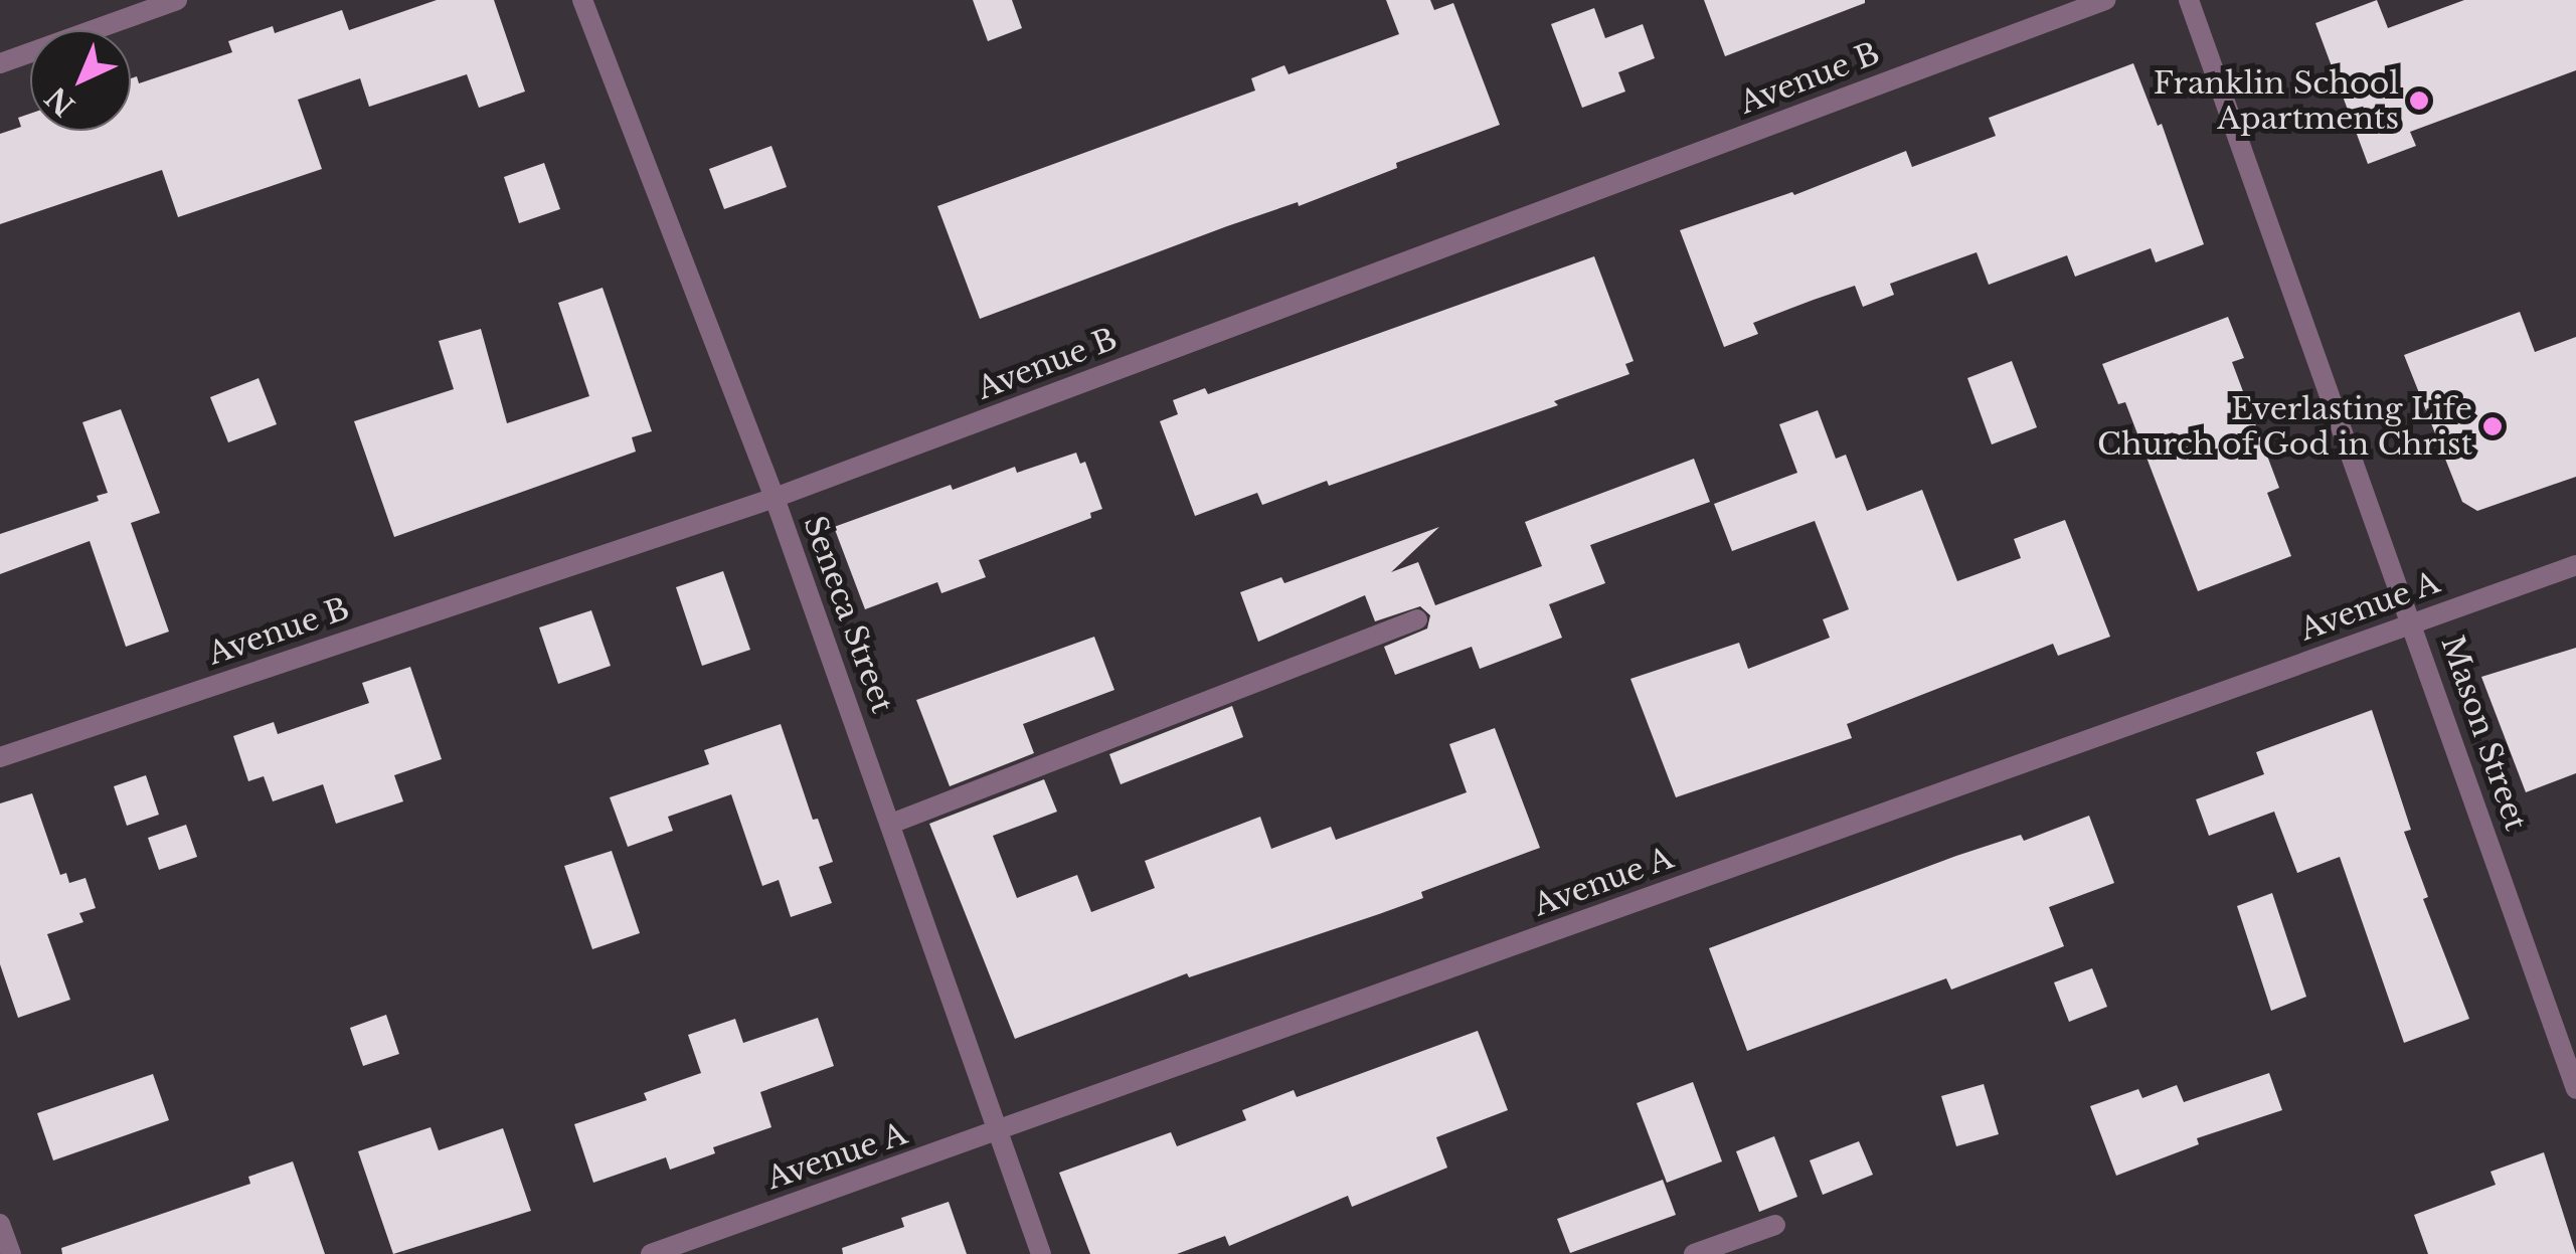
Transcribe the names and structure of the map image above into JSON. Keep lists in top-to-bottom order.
{
  "streets": {
    "street": [
      "Avenue B",
      "Avenue A",
      "Seneca Street",
      "Mason Street"
    ]
  },
  "crossings": [
    ["Avenue B", "Seneca Street"],
    ["Avenue A", "Seneca Street"],
    ["Avenue A", "Mason Street"]
  ],
  "places": ["Franklin School Apartments", "Everlasting Life Church of God in Christ"],
  "north": "bottom left"
}
